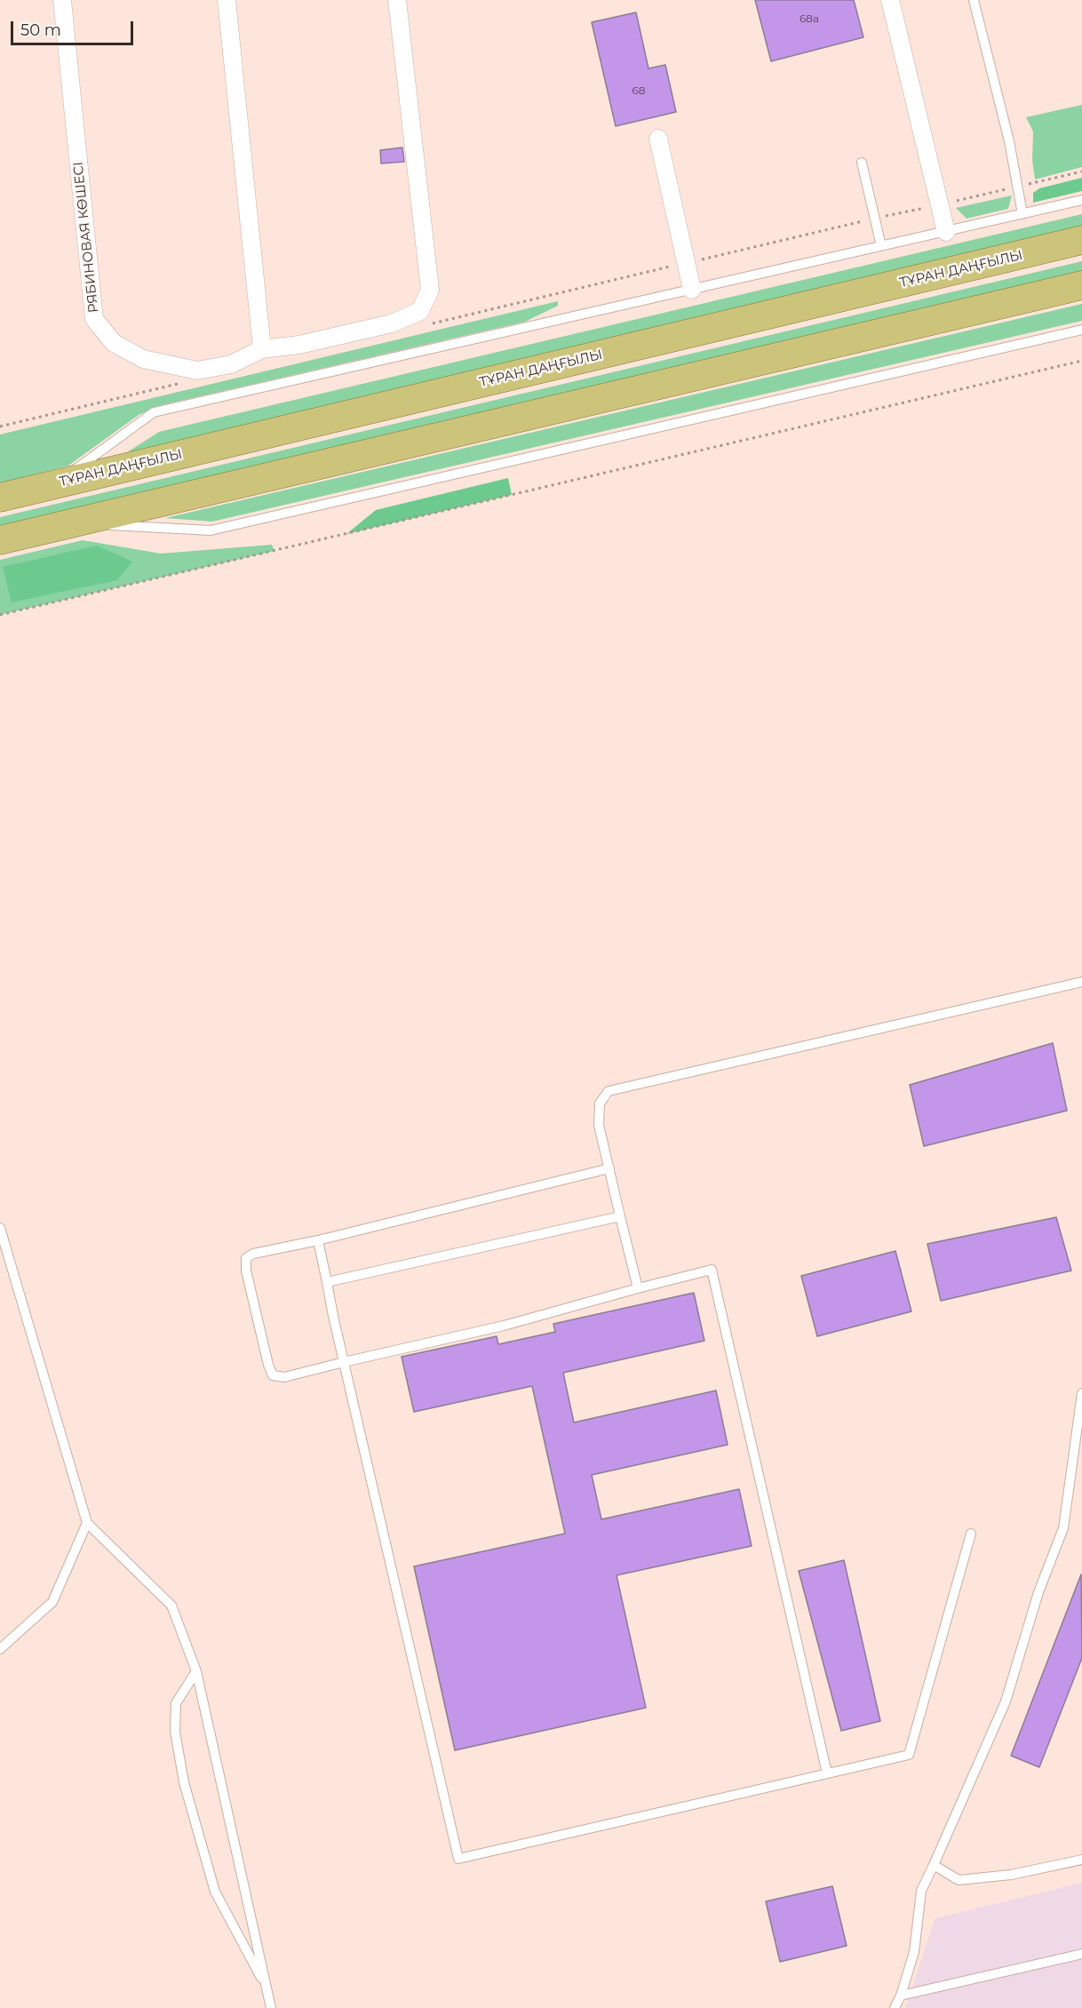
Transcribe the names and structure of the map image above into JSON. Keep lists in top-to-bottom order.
{
  "streets": {
    "main road": ["ТҰРАН ДАҢҒЫЛЫ"],
    "street": ["РЯБИНОВАЯ КӨШЕСІ"]
  },
  "house_numbers": ["68а", "68"],
  "scale_bar": "50 m"
}
